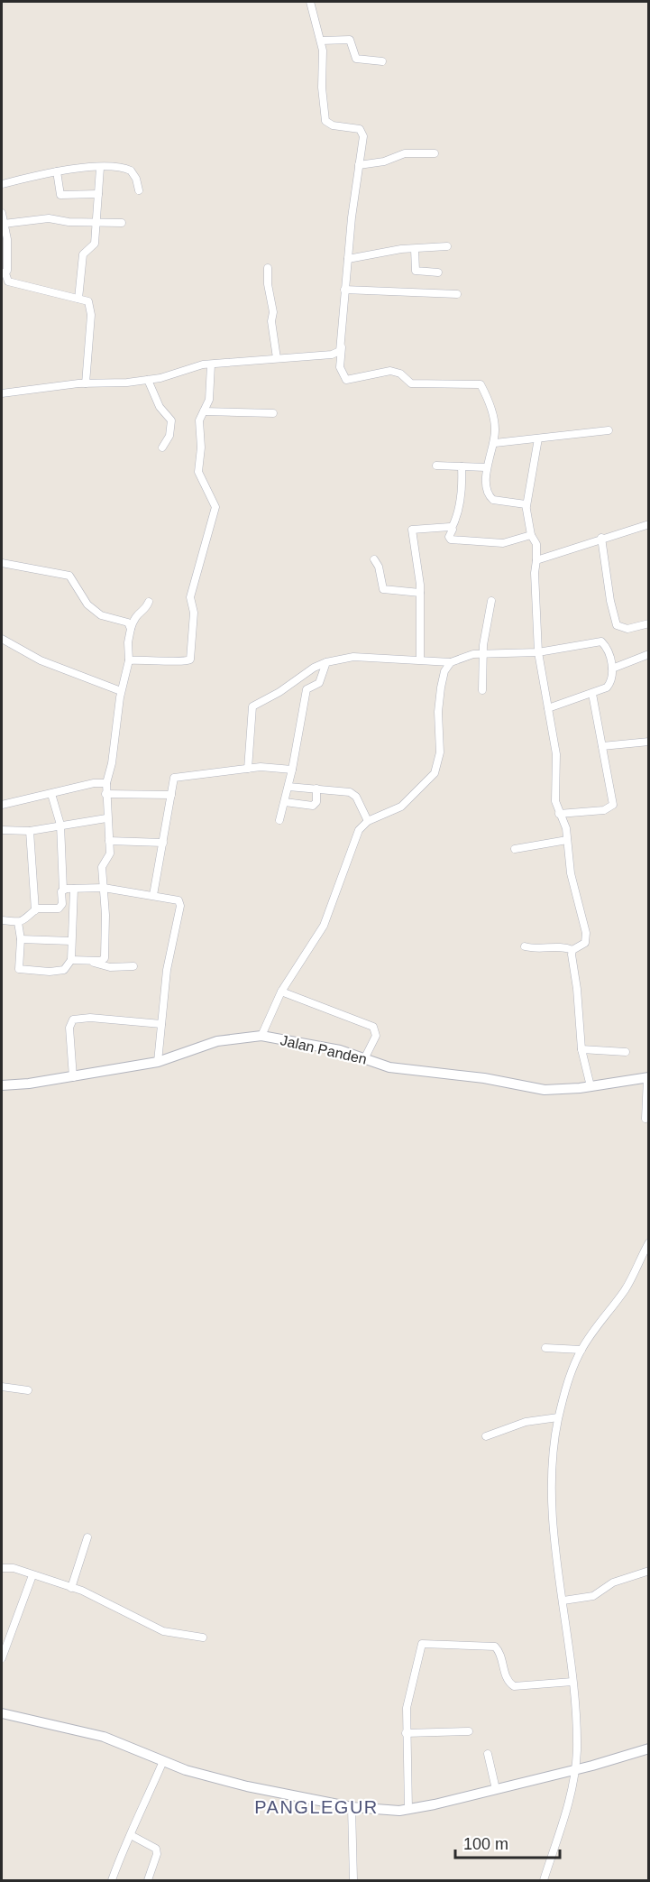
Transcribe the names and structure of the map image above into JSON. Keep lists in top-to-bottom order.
{
  "streets": {
    "street": ["Jalan Panden"]
  },
  "districts": ["PANGLEGUR"],
  "scale_bar": "100 m"
}
